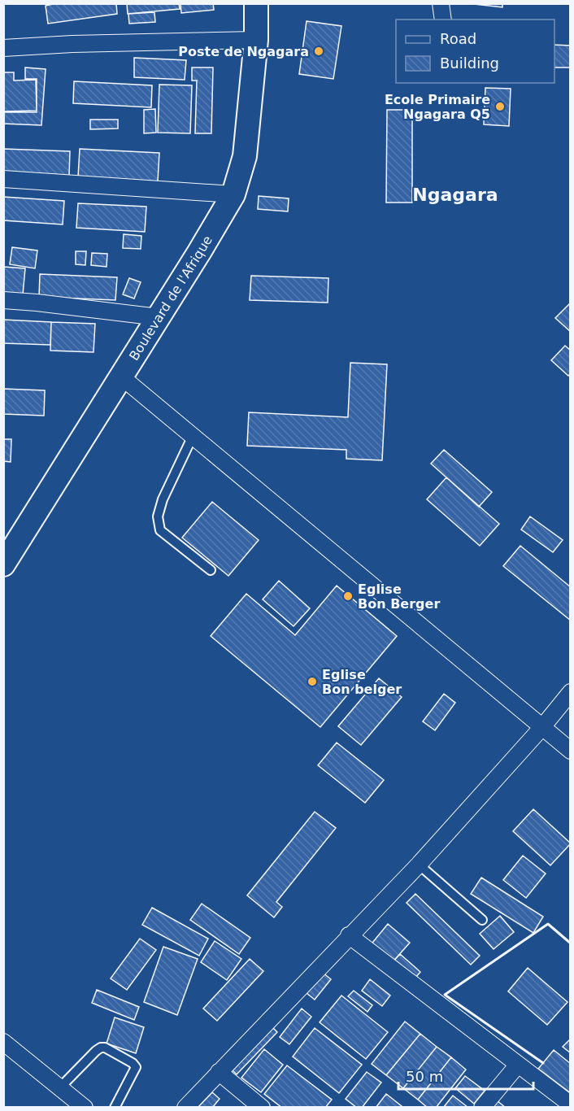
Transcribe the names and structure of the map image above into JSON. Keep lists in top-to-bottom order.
{
  "streets": {
    "street": ["Boulevard de l'Afrique"]
  },
  "districts": ["Ngagara"],
  "places": [
    "Poste de Ngagara",
    "Ecole Primaire Ngagara Q5",
    "Eglise Bon Berger",
    "Eglise Bon belger"
  ],
  "legend": ["Road", "Building"],
  "scale_bar": "50 m"
}
